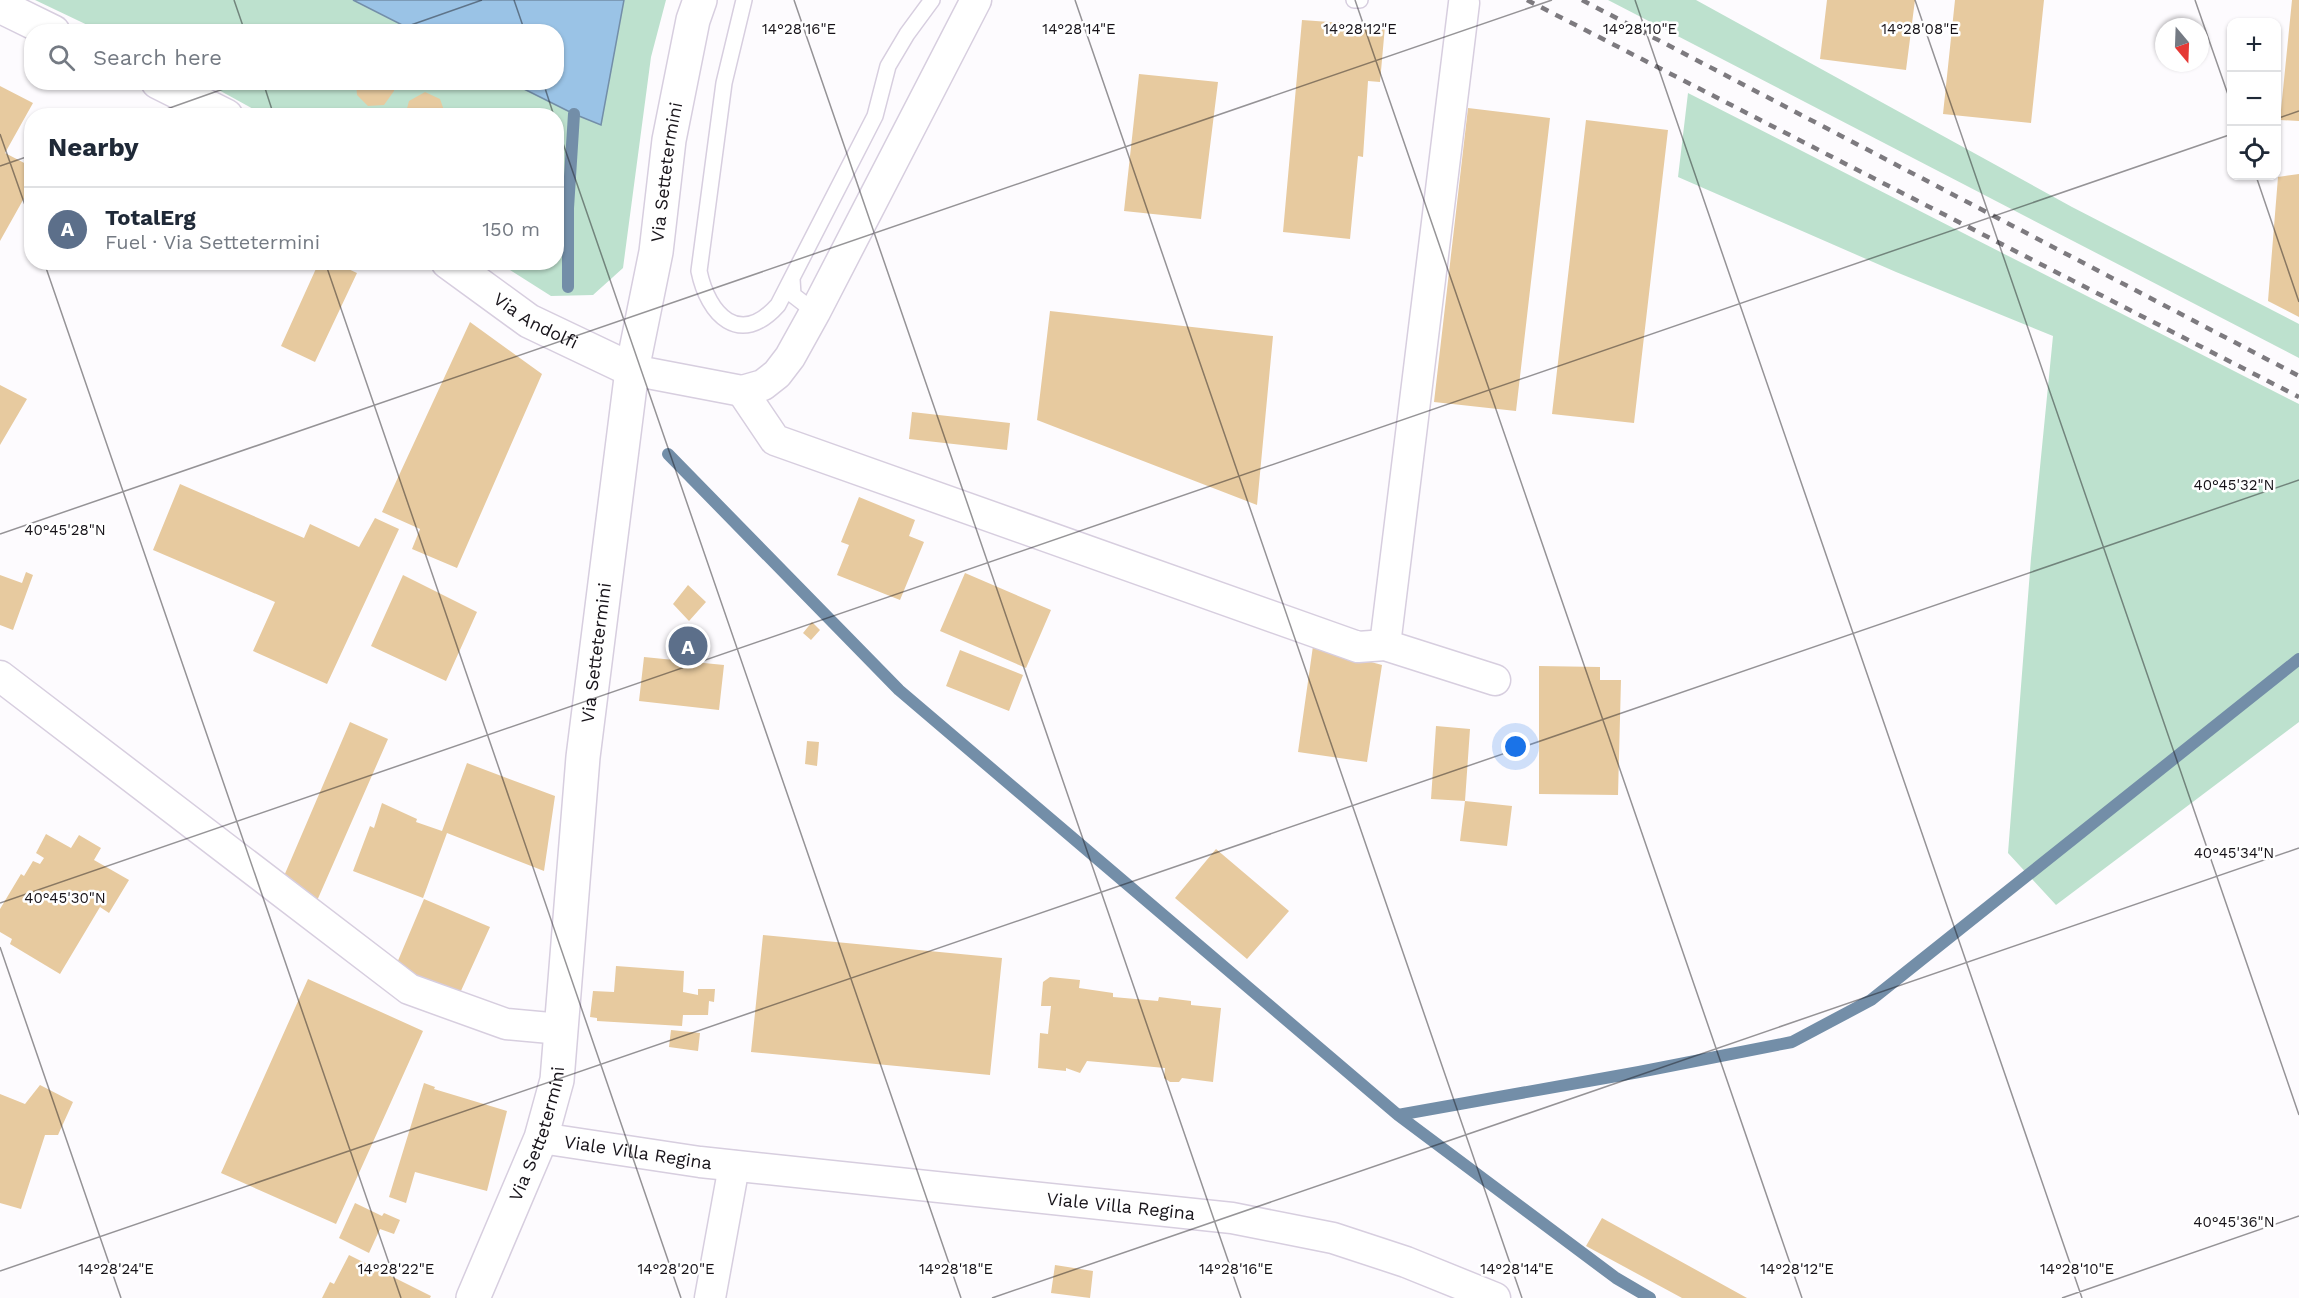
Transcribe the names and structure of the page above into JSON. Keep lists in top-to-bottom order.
{
  "streets": {
    "main road": ["Via Settetermini", "Via Andolfi"],
    "street": ["Viale Villa Regina"]
  },
  "crossings": [
    ["Via Settetermini", "Via Andolfi"],
    ["Via Settetermini", "Viale Villa Regina"]
  ],
  "north": "bottom",
  "page": {
    "map_buttons": ["+", "−"],
    "search": "Search here",
    "heading": "Nearby",
    "list": [
      {
        "mark": "A",
        "name": "TotalErg",
        "note": "Fuel · Via Settetermini",
        "value": "150 m"
      }
    ],
    "pins": "A"
  },
  "coordinates": [
    "14°28'08\"E",
    "14°28'16\"E",
    "14°28'14\"E",
    "14°28'12\"E",
    "14°28'10\"E",
    "40°45'32\"N",
    "40°45'28\"N",
    "40°45'34\"N",
    "40°45'30\"N",
    "40°45'36\"N",
    "14°28'24\"E",
    "14°28'22\"E",
    "14°28'20\"E",
    "14°28'18\"E"
  ]
}
